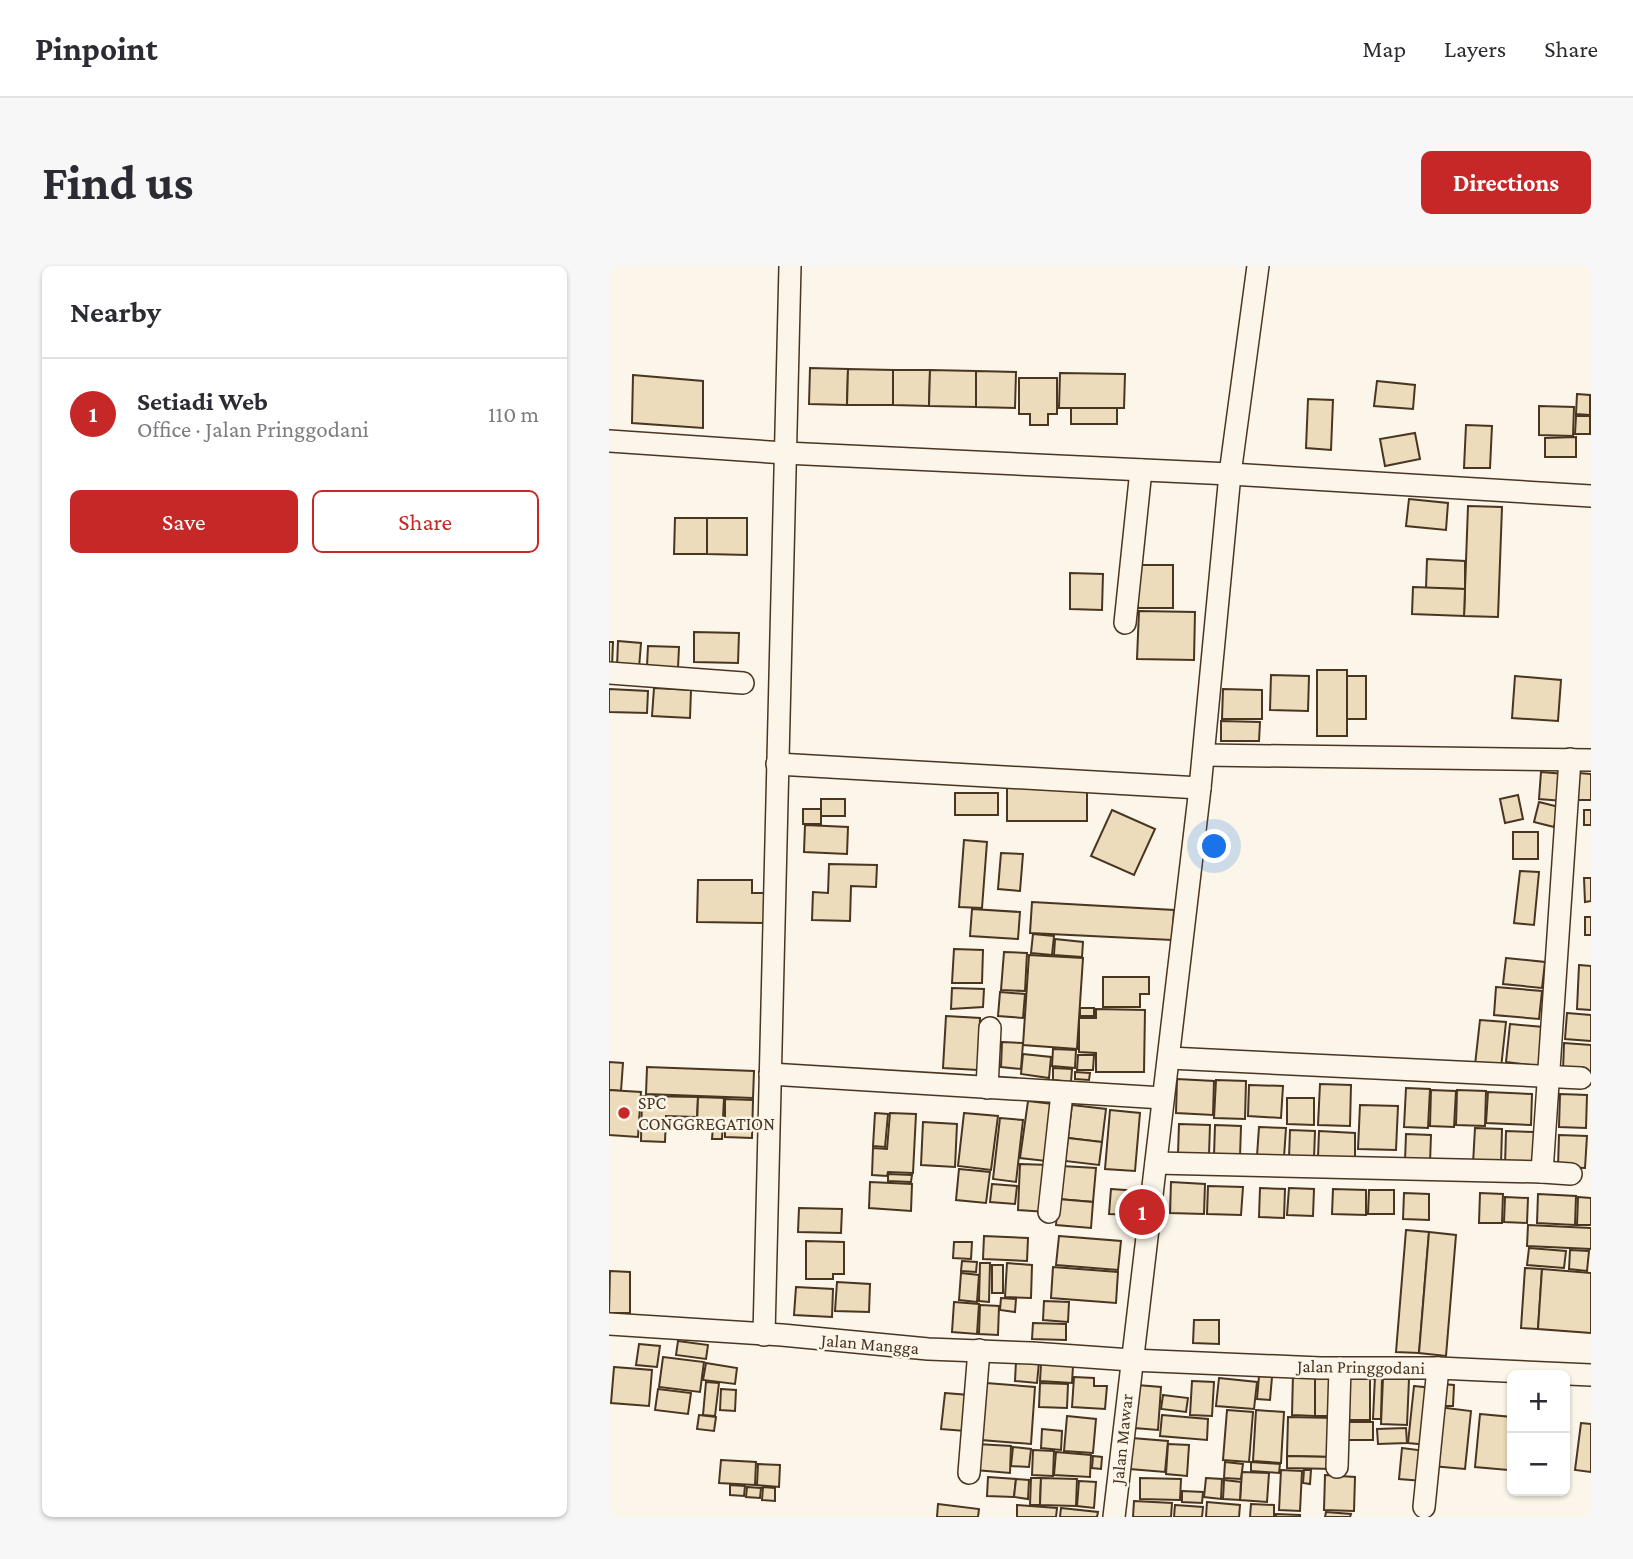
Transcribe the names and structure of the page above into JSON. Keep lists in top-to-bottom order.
{
  "streets": {
    "street": ["Jalan Mangga", "Jalan Pringgodani", "Jalan Mawar"]
  },
  "crossings": [
    ["Jalan Mangga", "Jalan Pringgodani"],
    ["Jalan Mangga", "Jalan Mawar"],
    ["Jalan Pringgodani", "Jalan Mawar"]
  ],
  "places": ["SPC CONGGREGATION"],
  "page": {
    "header": "Pinpoint",
    "nav": ["Map", "Layers", "Share"],
    "buttons": [
      "Directions",
      ["Save", "Share"]
    ],
    "title": "Find us",
    "heading": "Nearby",
    "list": [
      {
        "mark": "1",
        "name": "Setiadi Web",
        "note": "Office · Jalan Pringgodani",
        "value": "110 m"
      }
    ],
    "pins": "1",
    "map_buttons": ["+", "−"]
  }
}
